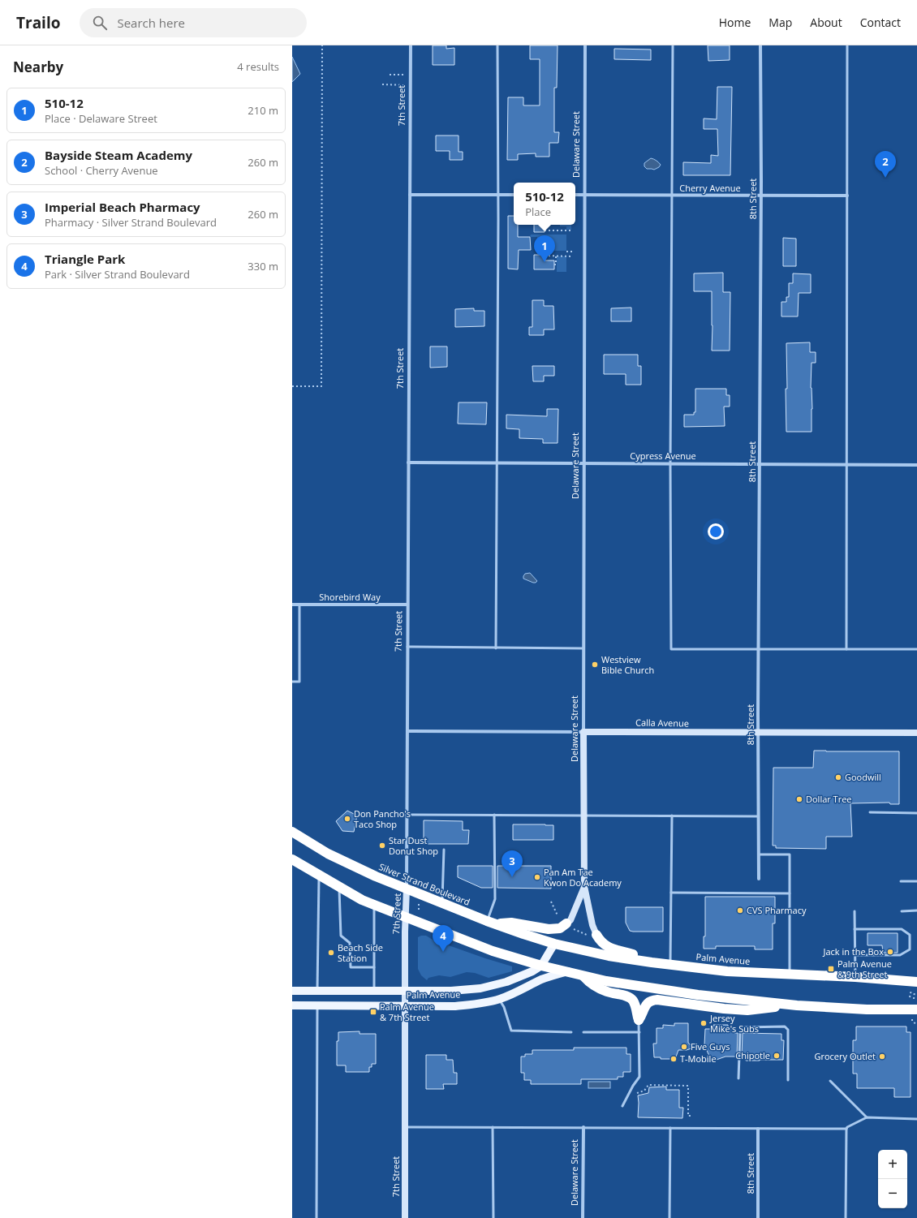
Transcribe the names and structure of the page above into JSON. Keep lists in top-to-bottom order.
{
  "streets": {
    "highway": ["Silver Strand Boulevard", "Palm Avenue"],
    "street": [
      "7th Street",
      "Delaware Street",
      "Cherry Avenue",
      "8th Street",
      "Cypress Avenue",
      "Shorebird Way",
      "Calla Avenue"
    ]
  },
  "crossings": [
    ["7th Street", "Cypress Avenue"],
    ["7th Street", "Shorebird Way"],
    ["7th Street", "Calla Avenue"],
    ["7th Street", "Silver Strand Boulevard"],
    ["7th Street", "Palm Avenue"],
    ["Delaware Street", "Cherry Avenue"],
    ["Delaware Street", "Cypress Avenue"],
    ["Delaware Street", "Calla Avenue"],
    ["Cherry Avenue", "8th Street"],
    ["8th Street", "Cypress Avenue"],
    ["8th Street", "Calla Avenue"],
    ["Silver Strand Boulevard", "Palm Avenue"]
  ],
  "places": {
    "other": [
      "Westview Bible Church",
      "Goodwill",
      "Dollar Tree",
      "Don Pancho's Taco Shop",
      "Star Dust Donut Shop",
      "Pan Am Tae Kwon Do Academy",
      "CVS Pharmacy",
      "Jack in the Box",
      "Beach Side Station",
      "Jersey Mike's Subs",
      "Five Guys",
      "Chipotle",
      "Grocery Outlet",
      "T-Mobile"
    ],
    "transit": ["Palm Avenue & 9th Street", "Palm Avenue & 7th Street"]
  },
  "page": {
    "header": "Trailo",
    "search": "Search here",
    "nav": [
      "Home",
      "Map",
      "About",
      "Contact"
    ],
    "heading": ["Nearby", "4 results"],
    "list": [
      {
        "mark": "1",
        "name": "510-12",
        "note": "Place · Delaware Street",
        "value": "210 m"
      },
      {
        "mark": "2",
        "name": "Bayside Steam Academy",
        "note": "School · Cherry Avenue",
        "value": "260 m"
      },
      {
        "mark": "3",
        "name": "Imperial Beach Pharmacy",
        "note": "Pharmacy · Silver Strand Boulevard",
        "value": "260 m"
      },
      {
        "mark": "4",
        "name": "Triangle Park",
        "note": "Park · Silver Strand Boulevard",
        "value": "330 m"
      }
    ],
    "pins": [
      "2",
      "1",
      "3",
      "4"
    ],
    "popup": ["510-12", "Place"],
    "map_buttons": ["+", "−"]
  }
}
